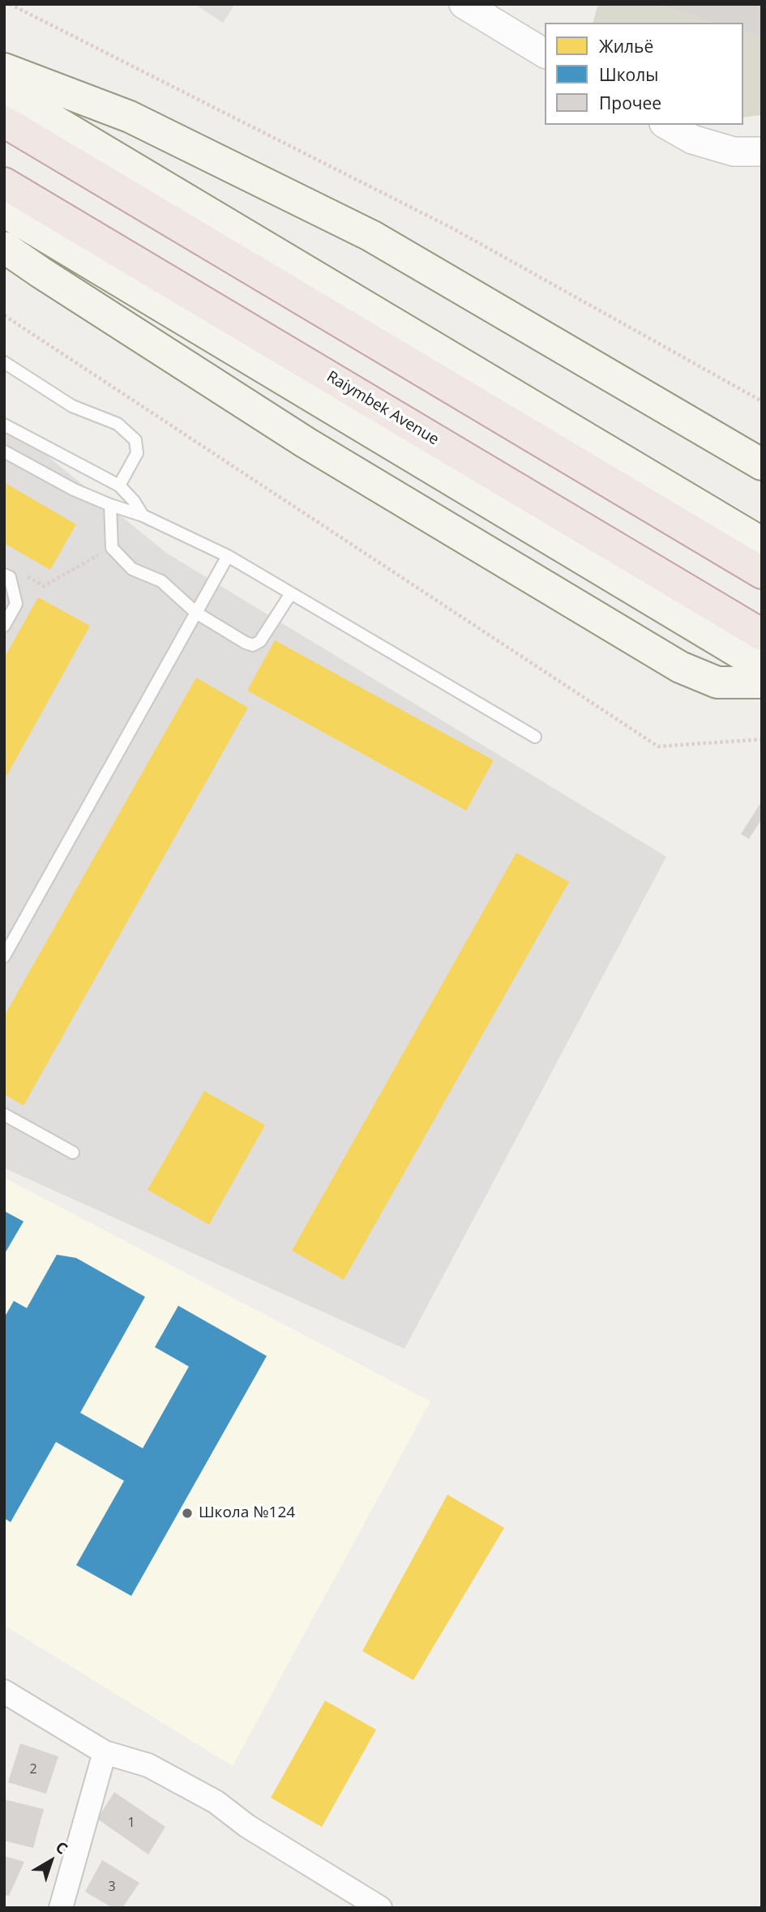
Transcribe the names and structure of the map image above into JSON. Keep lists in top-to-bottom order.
{
  "streets": {
    "highway": ["Raiymbek Avenue"]
  },
  "places": ["Школа №124"],
  "house_numbers": ["2", "1", "3"],
  "legend": ["Жильё", "Школы", "Прочее"],
  "north": "top right"
}
